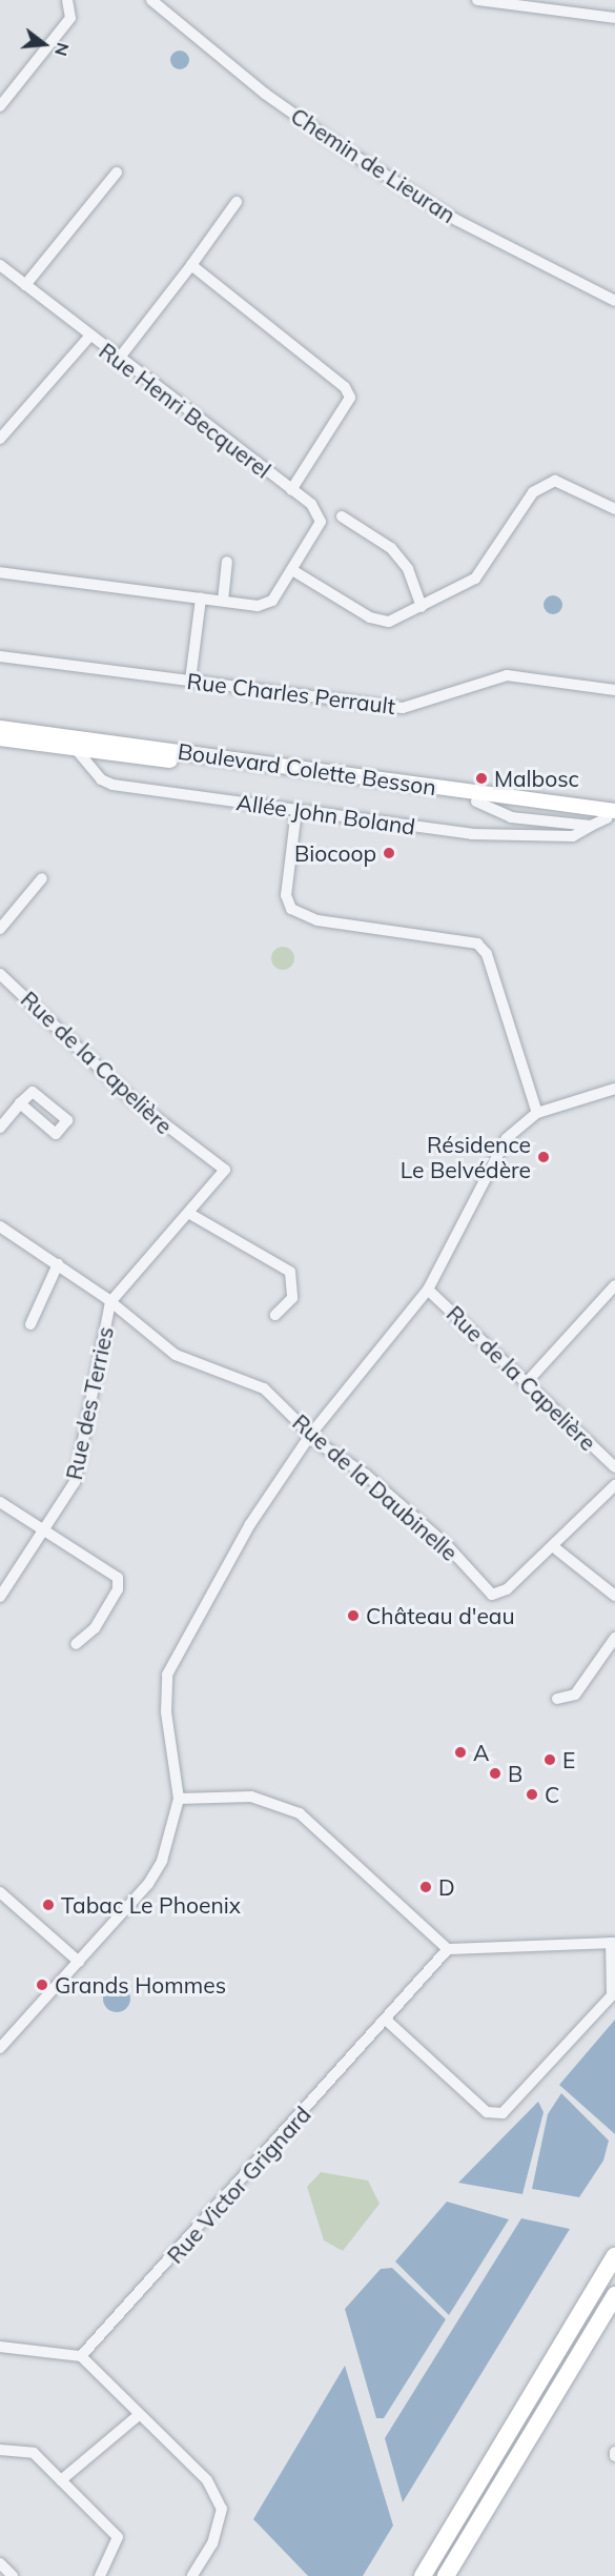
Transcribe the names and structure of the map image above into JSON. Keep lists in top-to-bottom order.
{
  "streets": {
    "main road": ["Boulevard Colette Besson"],
    "street": [
      "Chemin de Lieuran",
      "Rue Henri Becquerel",
      "Rue Charles Perrault",
      "Allée John Boland",
      "Rue de la Capelière",
      "Rue des Terries",
      "Rue de la Daubinelle",
      "Rue Victor Grignard"
    ]
  },
  "crossings": [
    ["Boulevard Colette Besson", "Allée John Boland"],
    ["Rue des Terries", "Rue de la Daubinelle"]
  ],
  "places": [
    "Malbosc",
    "Biocoop",
    "Résidence Le Belvédère",
    "Château d'eau",
    "A",
    "E",
    "B",
    "C",
    "D",
    "Tabac Le Phoenix",
    "Grands Hommes"
  ],
  "north": "right"
}
